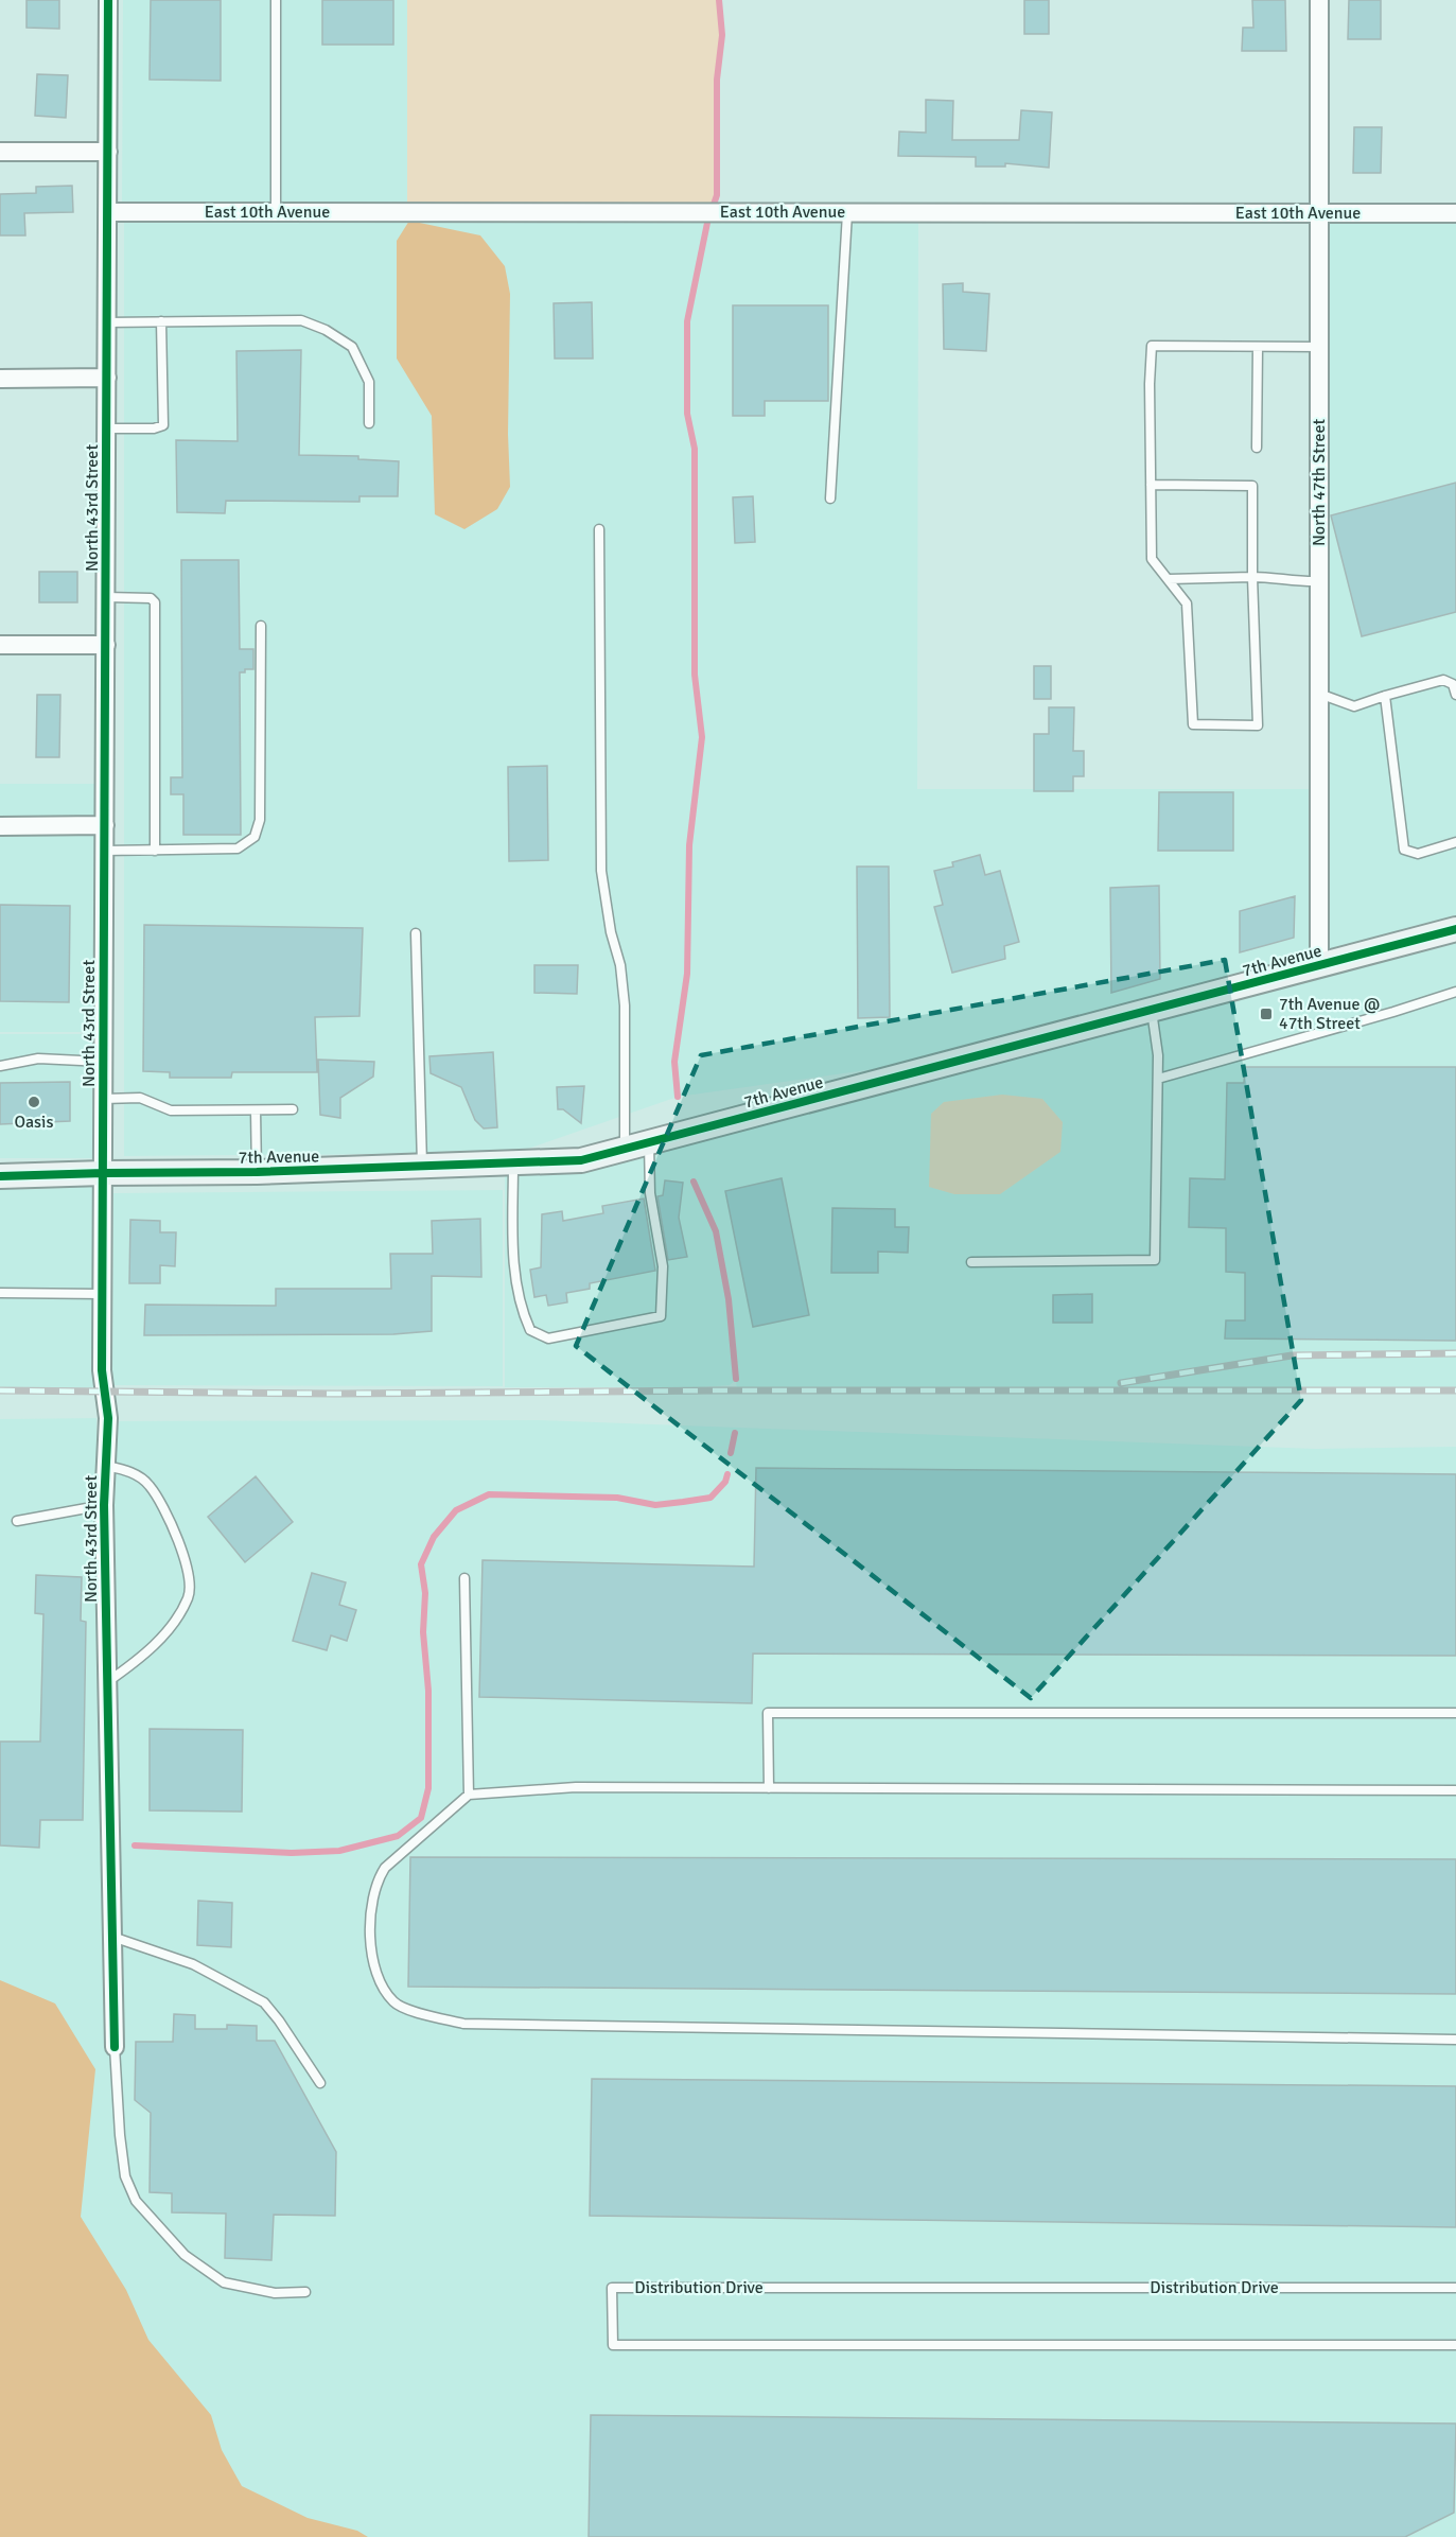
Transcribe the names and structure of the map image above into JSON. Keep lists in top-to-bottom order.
{
  "streets": {
    "street": [
      "East 10th Avenue",
      "North 47th Street",
      "North 43rd Street",
      "7th Avenue"
    ],
    "lane": ["Distribution Drive"]
  },
  "crossings": [
    ["East 10th Avenue", "North 47th Street"],
    ["East 10th Avenue", "North 43rd Street"],
    ["North 47th Street", "7th Avenue"],
    ["North 43rd Street", "7th Avenue"]
  ],
  "places": {
    "transit": ["7th Avenue @ 47th Street"],
    "other": ["Oasis"]
  }
}
